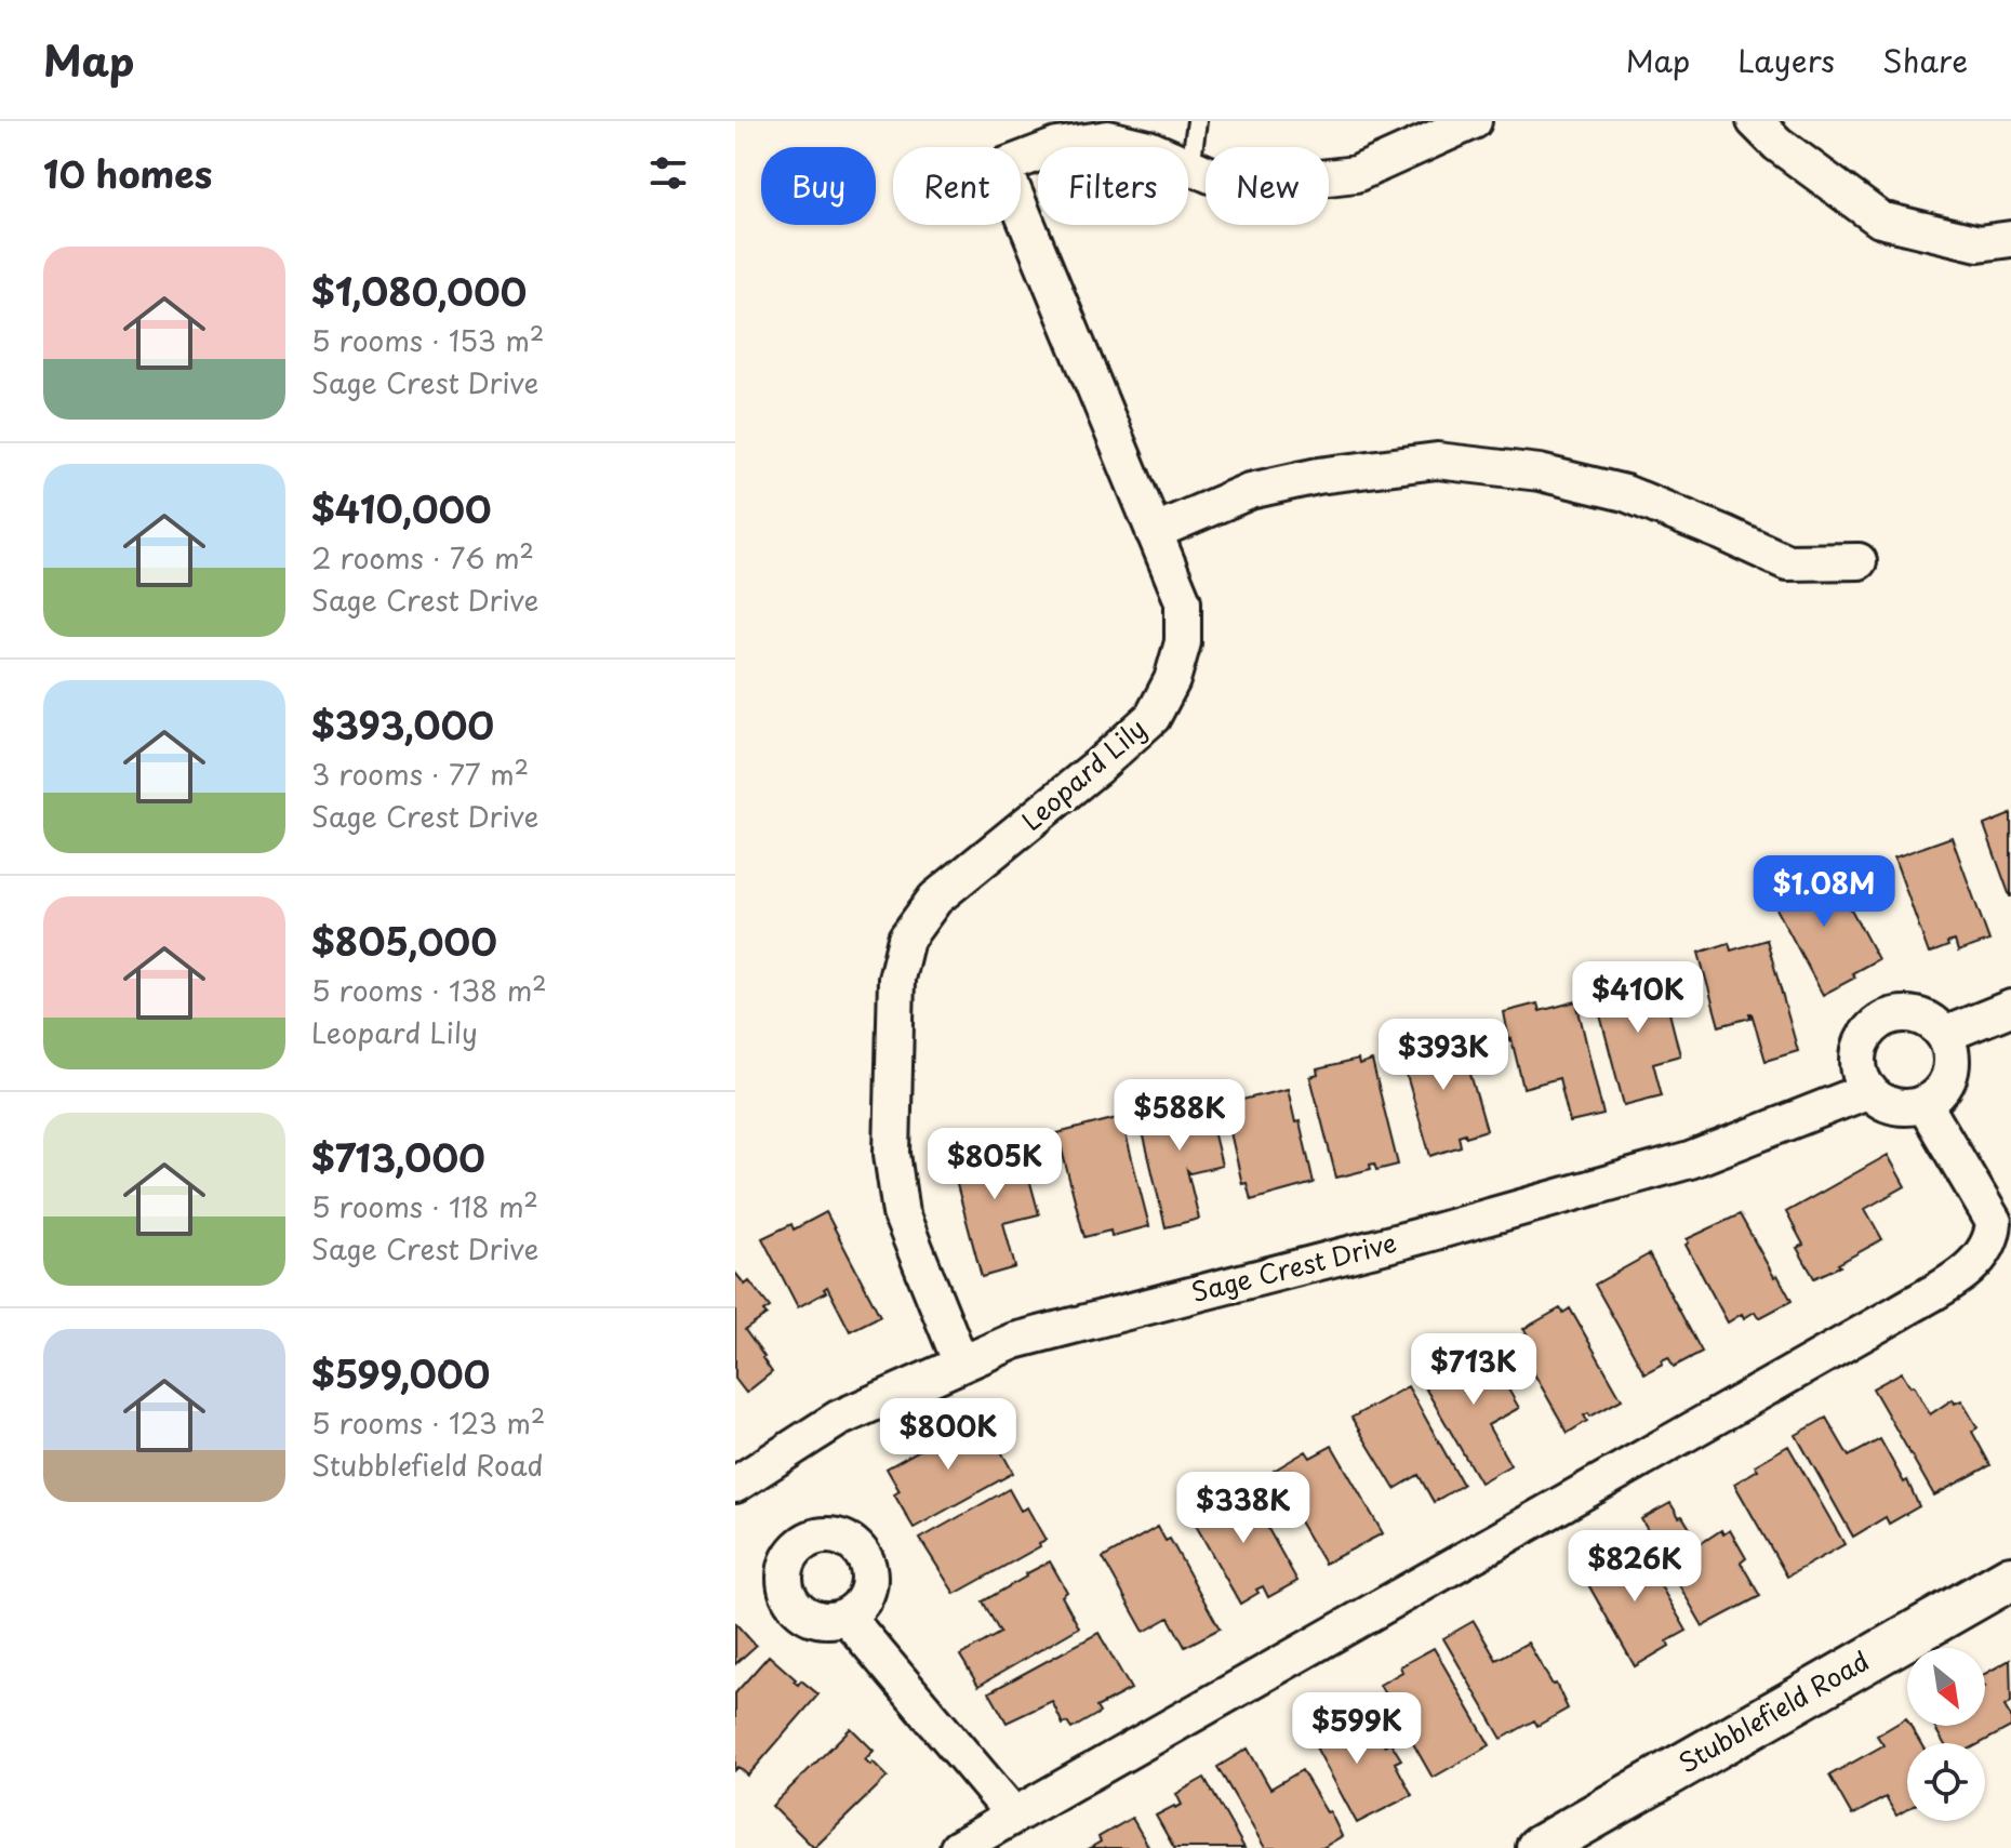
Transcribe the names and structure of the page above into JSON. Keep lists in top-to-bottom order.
{
  "streets": {
    "street": ["Leopard Lily", "Sage Crest Drive", "Stubblefield Road"]
  },
  "crossings": [
    ["Leopard Lily", "Sage Crest Drive"]
  ],
  "north": "bottom right",
  "page": {
    "header": "Map",
    "nav": ["Map", "Layers", "Share"],
    "heading": "10 homes",
    "chip": [
      "Buy",
      "Rent",
      "Filters",
      "New"
    ],
    "list": [
      {
        "name": "$1,080,000",
        "note": "5 rooms · 153 m² · Sage Crest Drive"
      },
      {
        "name": "$410,000",
        "note": "2 rooms · 76 m² · Sage Crest Drive"
      },
      {
        "name": "$393,000",
        "note": "3 rooms · 77 m² · Sage Crest Drive"
      },
      {
        "name": "$805,000",
        "note": "5 rooms · 138 m² · Leopard Lily"
      },
      {
        "name": "$713,000",
        "note": "5 rooms · 118 m² · Sage Crest Drive"
      },
      {
        "name": "$599,000",
        "note": "5 rooms · 123 m² · Stubblefield Road"
      }
    ],
    "price": [
      "$1.08M",
      "$410K",
      "$393K",
      "$588K",
      "$805K",
      "$713K",
      "$800K",
      "$338K",
      "$826K",
      "$599K"
    ]
  }
}
